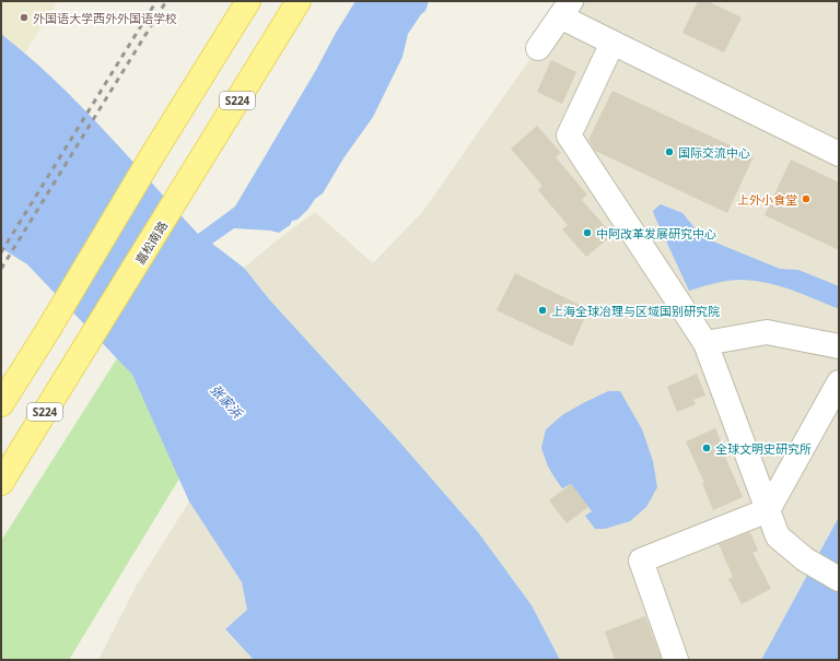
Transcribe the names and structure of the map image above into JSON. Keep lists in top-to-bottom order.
{
  "streets": {
    "main road": ["S224", "嘉松南路"]
  },
  "water": ["张家浜"],
  "places": [
    "外国语大学西外外国语学校",
    "国际交流中心",
    "上外小食堂",
    "中阿改革发展研究中心",
    "上海全球冶理与区域国别研究院",
    "全球文明史研究所"
  ]
}
